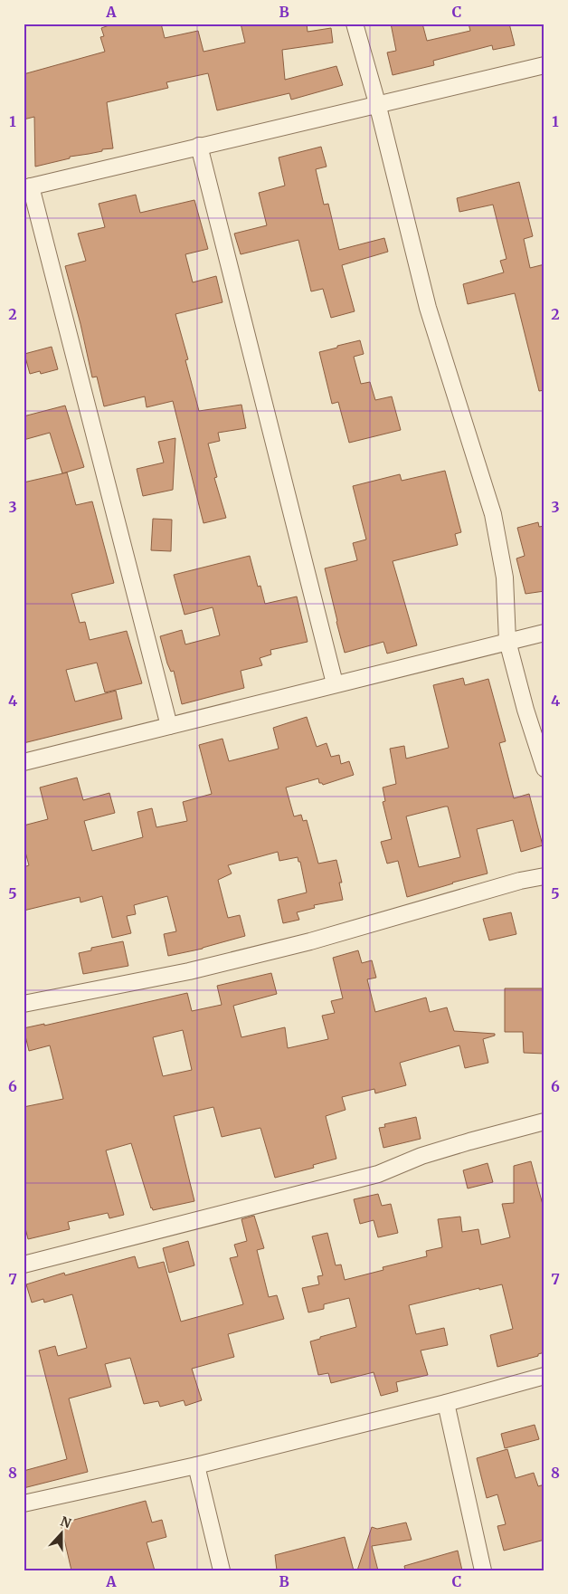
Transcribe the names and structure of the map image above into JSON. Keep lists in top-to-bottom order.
{
  "north": "top",
  "grid": {
    "columns": ["A", "B", "C"],
    "rows": [
      "1",
      "2",
      "3",
      "4",
      "5",
      "6",
      "7",
      "8"
    ]
  }
}
